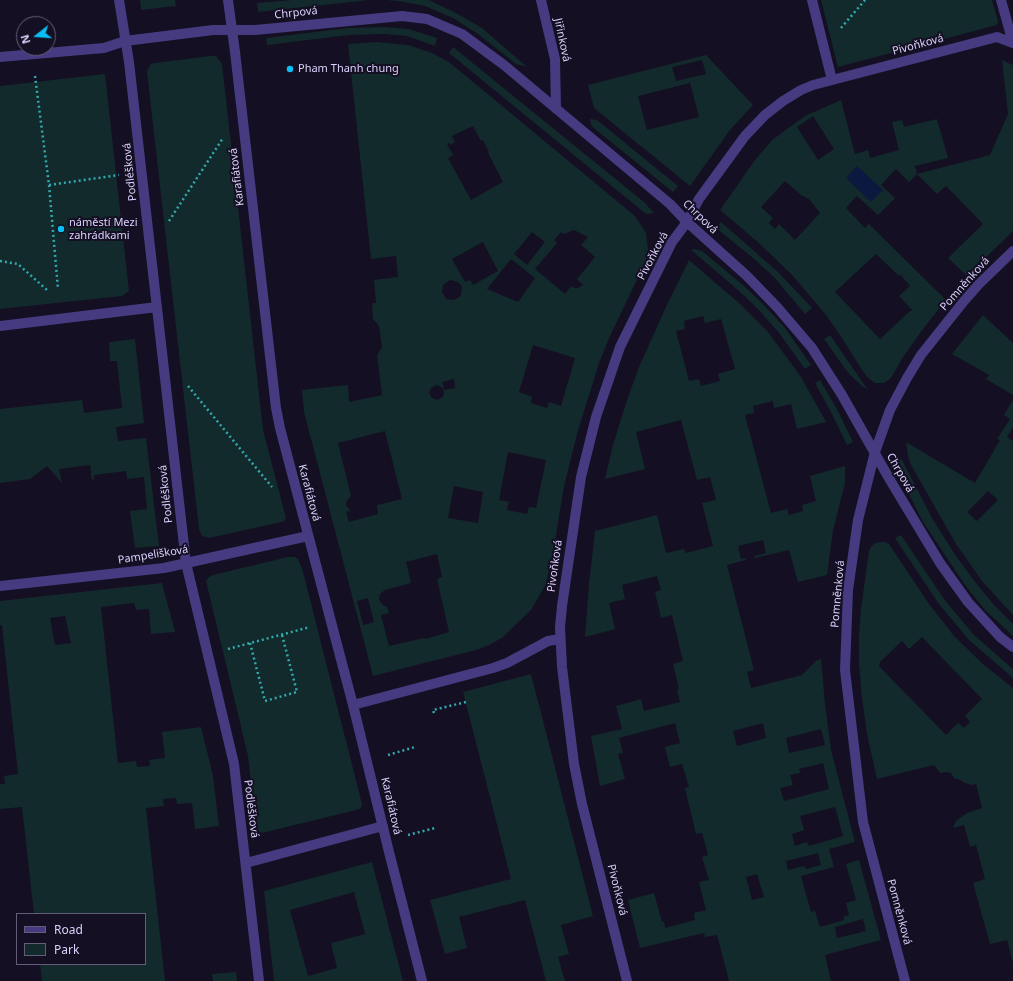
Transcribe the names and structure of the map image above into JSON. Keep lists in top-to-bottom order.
{
  "streets": {
    "street": [
      "Chrpová",
      "Jiřinková",
      "Pivoňková",
      "Podléšková",
      "Karafiátová",
      "Pomněnková",
      "Pampelišková"
    ]
  },
  "crossings": [
    ["Chrpová", "Jiřinková"],
    ["Chrpová", "Pivoňková"],
    ["Chrpová", "Podléšková"],
    ["Chrpová", "Karafiátová"],
    ["Chrpová", "Pomněnková"],
    ["Podléšková", "Pampelišková"],
    ["Karafiátová", "Pampelišková"]
  ],
  "places": ["Pham Thanh chung", "náměstí Mezi zahrádkami"],
  "legend": ["Road", "Park"],
  "north": "left"
}
